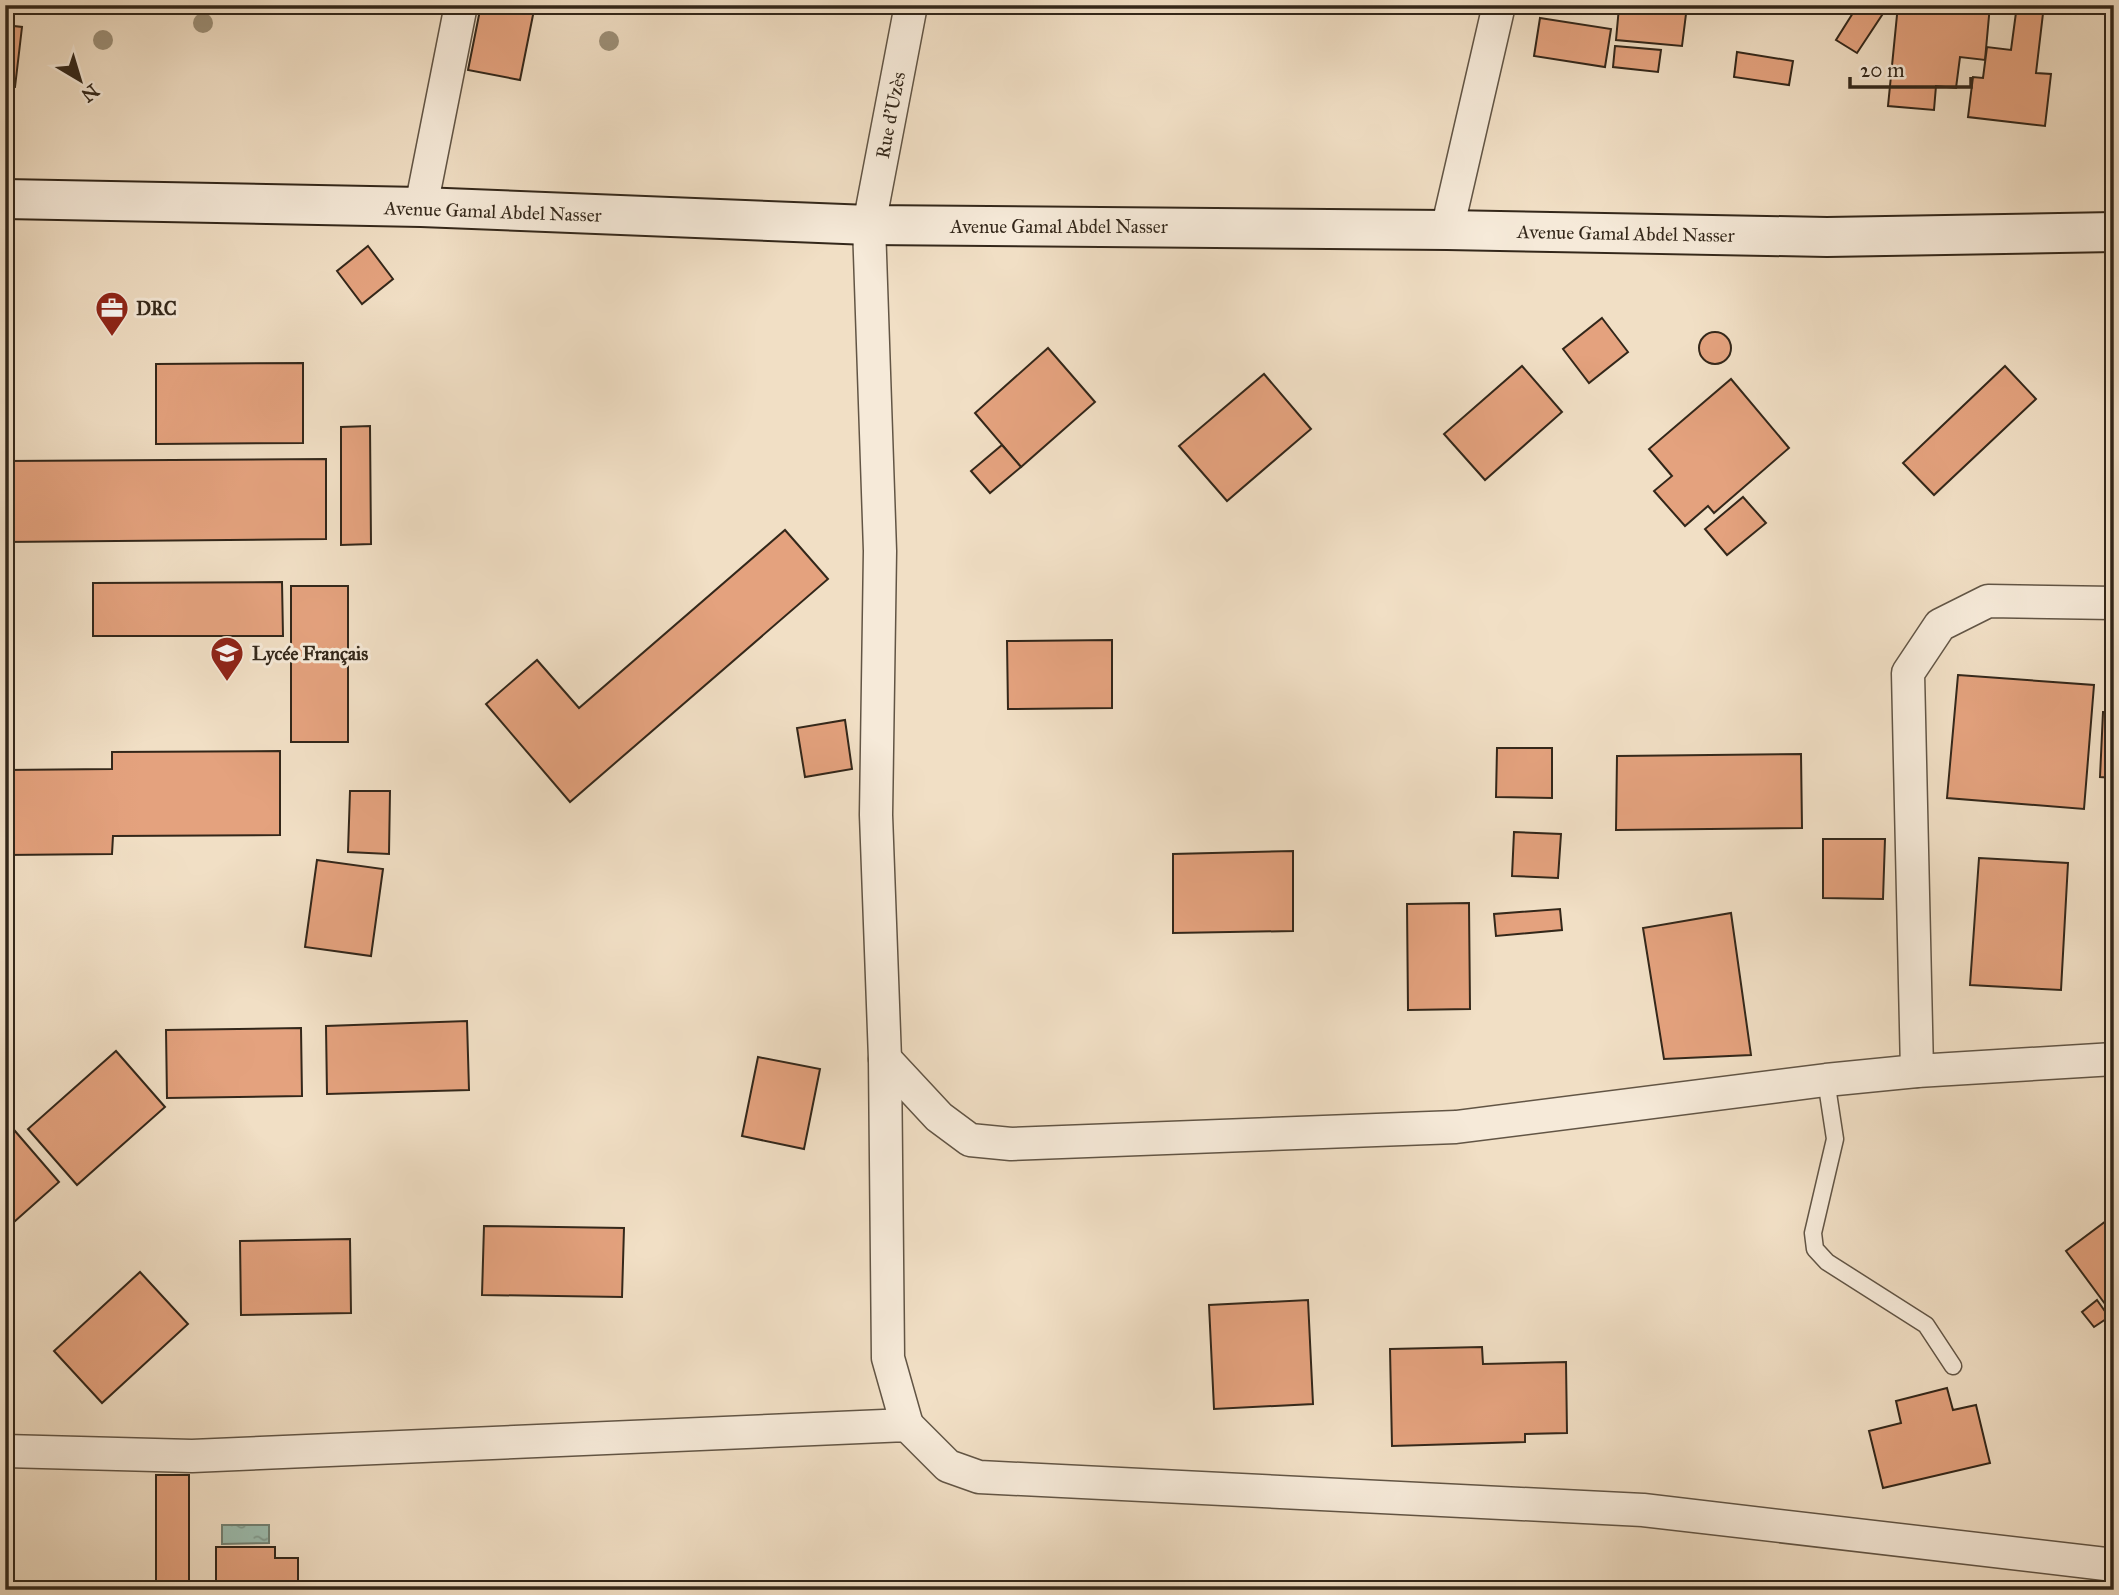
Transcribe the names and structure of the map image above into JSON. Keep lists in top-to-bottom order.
{
  "streets": {
    "street": ["Rue d'Uzès", "Avenue Gamal Abdel Nasser"]
  },
  "crossings": [
    ["Rue d'Uzès", "Avenue Gamal Abdel Nasser"]
  ],
  "places": {
    "office": ["DRC"],
    "school or university": ["Lycée Français"]
  },
  "scale_bar": "20 m",
  "north": "bottom right"
}
